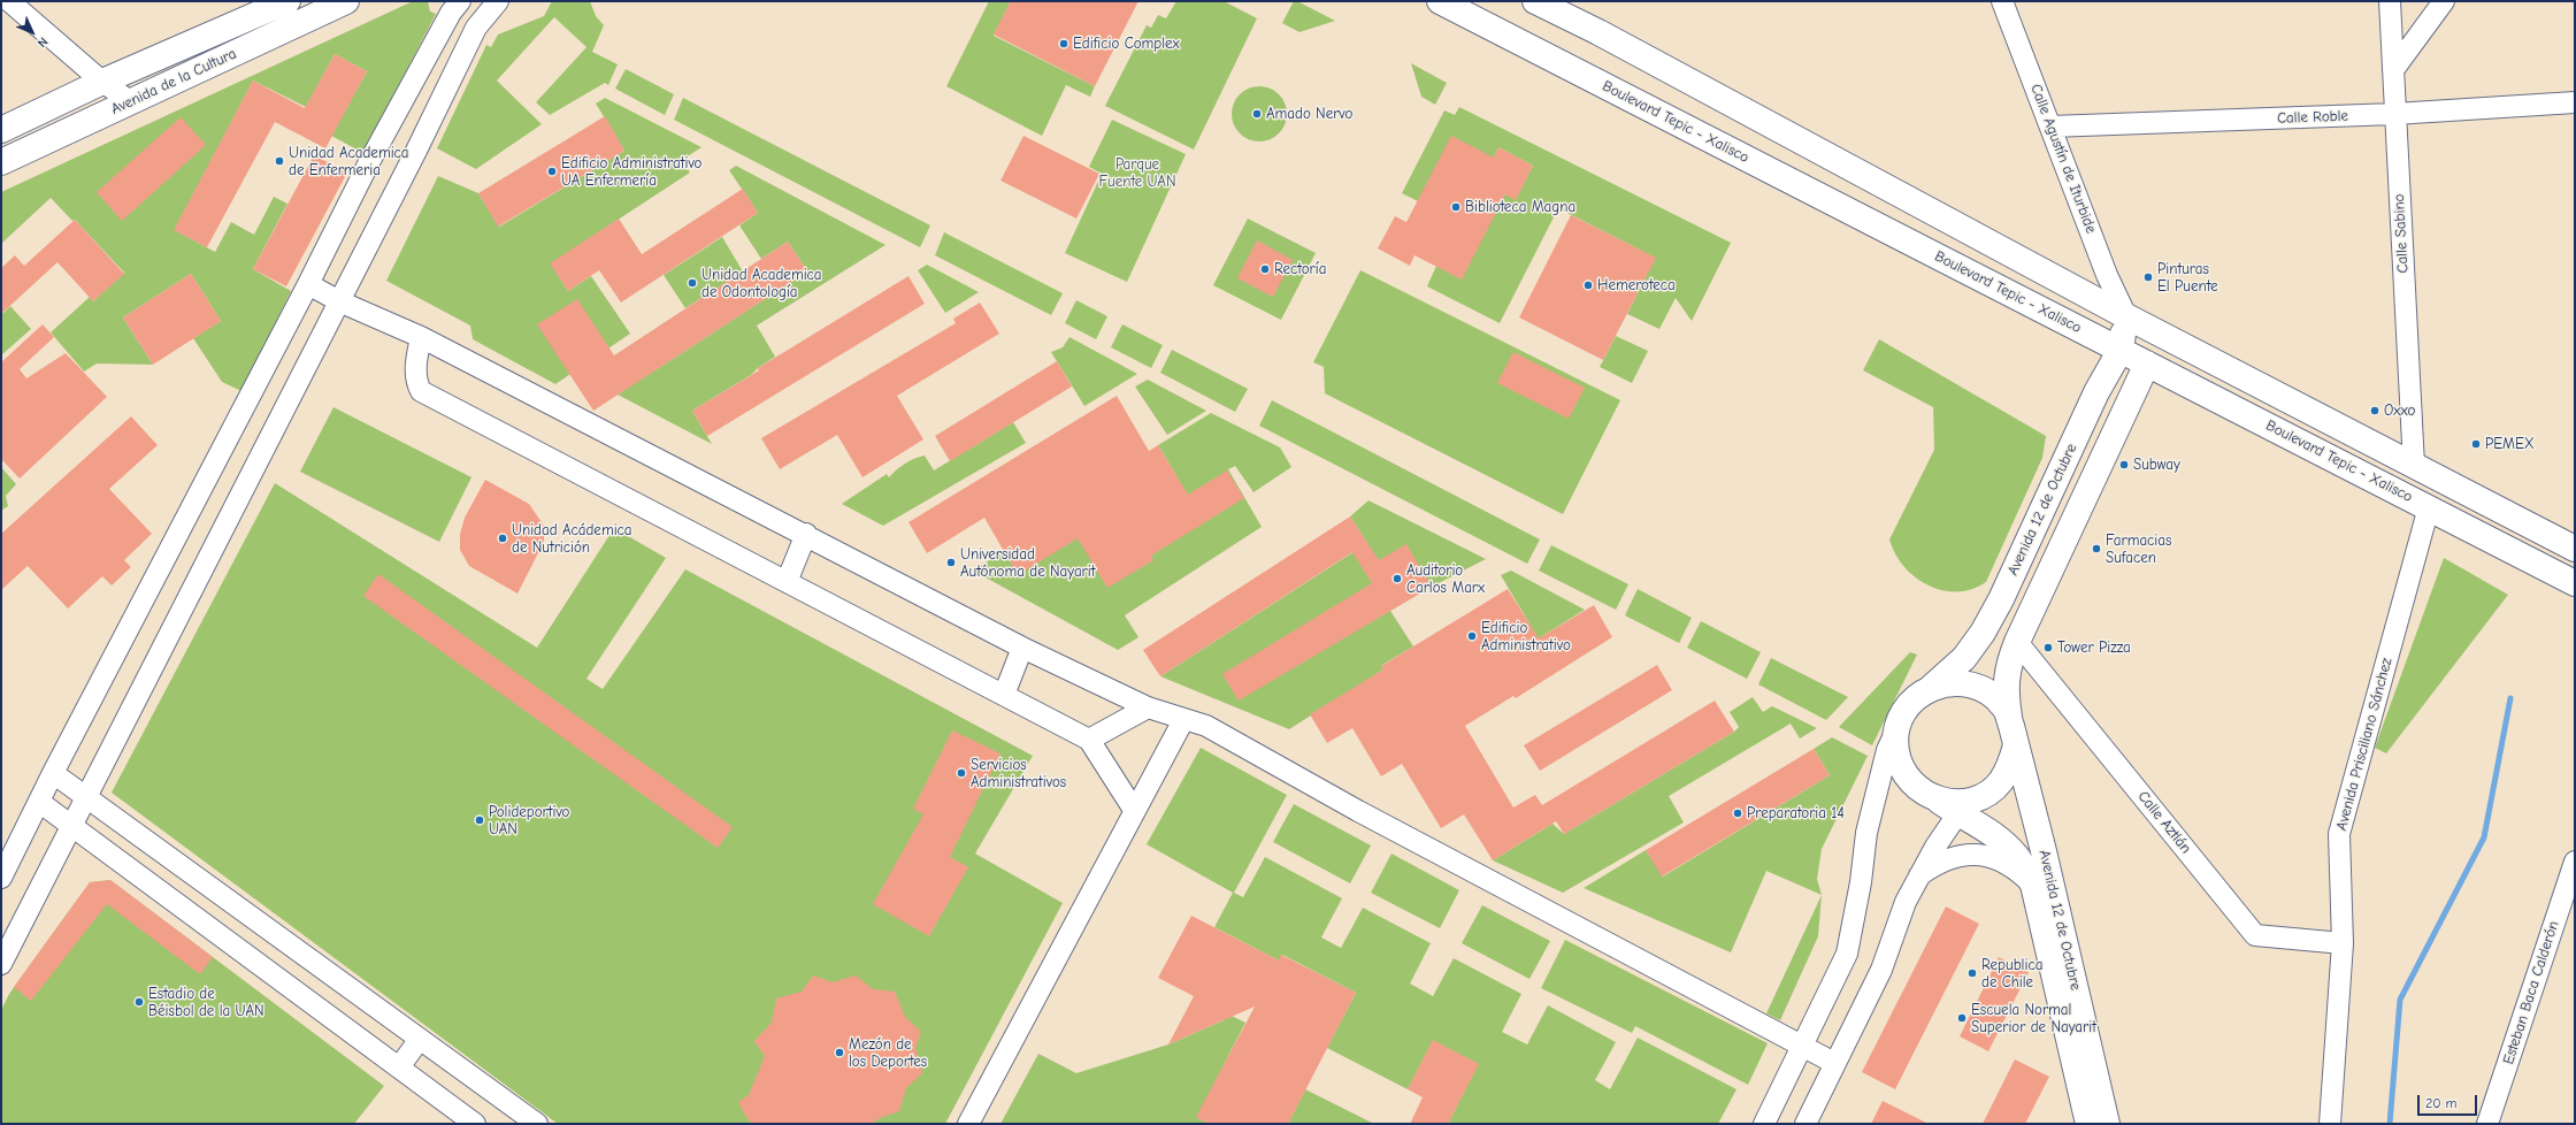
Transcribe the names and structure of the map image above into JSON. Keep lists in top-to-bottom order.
{
  "streets": {
    "main road": ["Avenida de la Cultura", "Boulevard Tepic - Xalisco", "Avenida 12 de Octubre"],
    "street": [
      "Calle Roble",
      "Calle Agustín de Iturbide",
      "Calle Sabino",
      "Avenida Prisciliano Sánchez",
      "Calle Aztlán",
      "Esteban Baca Calderón"
    ]
  },
  "crossings": [
    ["Calle Roble", "Calle Agustín de Iturbide"],
    ["Calle Roble", "Calle Sabino"],
    ["Boulevard Tepic - Xalisco", "Calle Agustín de Iturbide"],
    ["Boulevard Tepic - Xalisco", "Calle Sabino"],
    ["Boulevard Tepic - Xalisco", "Avenida 12 de Octubre"],
    ["Boulevard Tepic - Xalisco", "Avenida Prisciliano Sánchez"],
    ["Calle Agustín de Iturbide", "Avenida 12 de Octubre"],
    ["Avenida 12 de Octubre", "Calle Aztlán"],
    ["Avenida Prisciliano Sánchez", "Calle Aztlán"]
  ],
  "parks": ["Parque Fuente UAN"],
  "places": [
    "Edificio Complex",
    "Amado Nervo",
    "Unidad Academica de Enfermeria",
    "Edificio Administrativo UA Enfermería",
    "Biblioteca Magna",
    "Rectoría",
    "Pinturas El Puente",
    "Unidad Academica de Odontología",
    "Hemeroteca",
    "Oxxo",
    "PEMEX",
    "Subway",
    "Unidad Acádemica de Nutrición",
    "Farmacias Sufacen",
    "Universidad Autónoma de Nayarit",
    "Auditorio Carlos Marx",
    "Edificio Administrativo",
    "Tower Pizza",
    "Servicios Administrativos",
    "Preparatoria 14",
    "Polideportivo UAN",
    "Republica de Chile",
    "Estadio de Béisbol de la UAN",
    "Escuela Normal Superior de Nayarit",
    "Mezón de los Deportes"
  ],
  "scale_bar": "20 m",
  "north": "bottom right"
}
